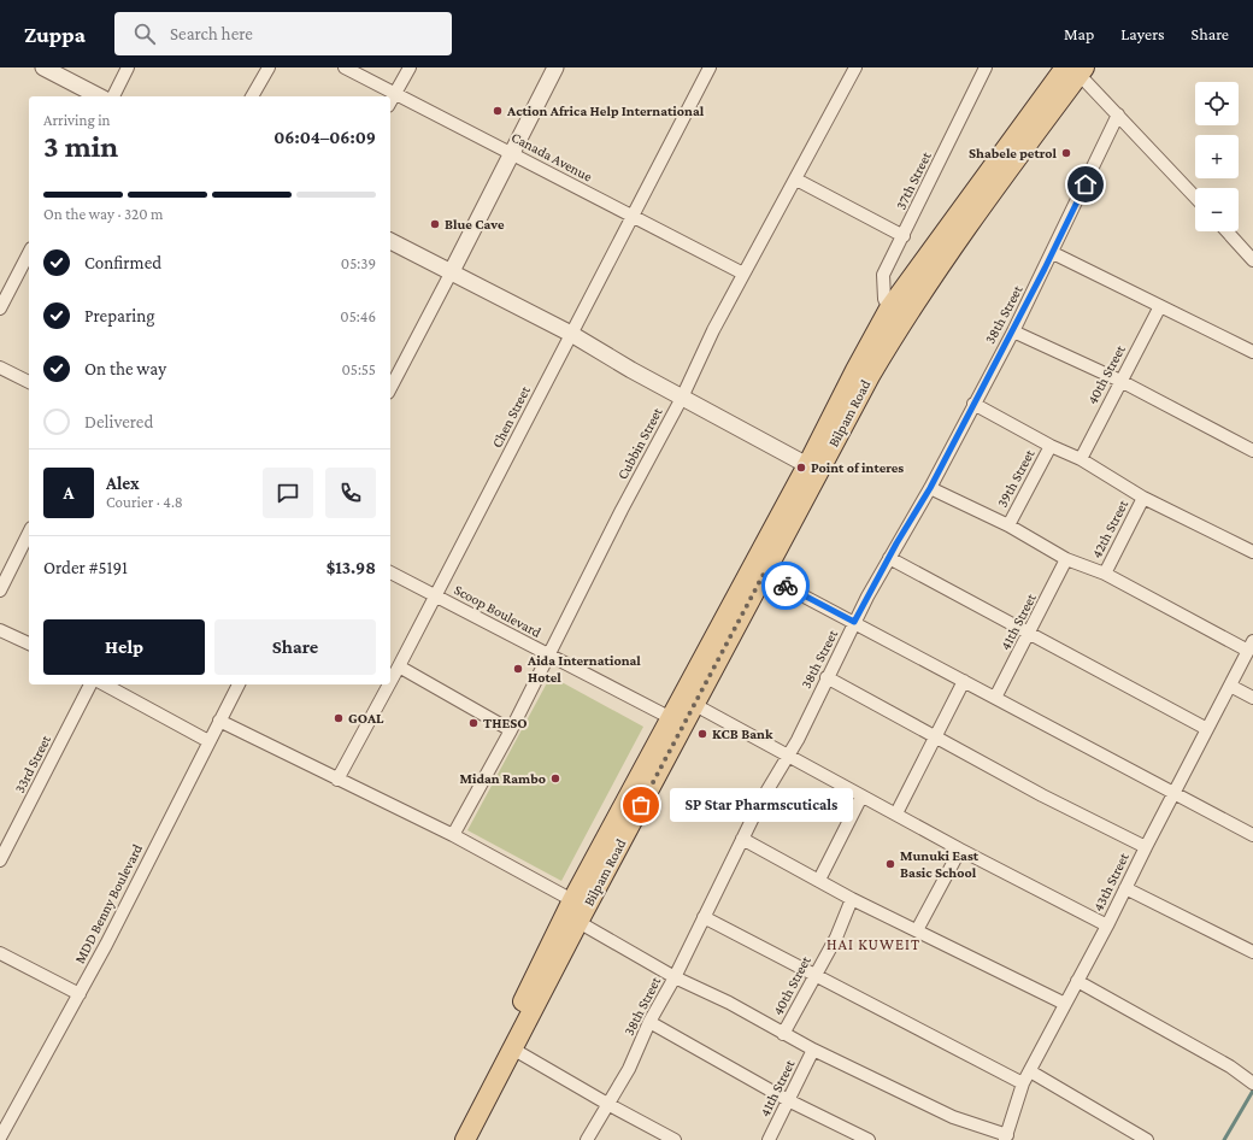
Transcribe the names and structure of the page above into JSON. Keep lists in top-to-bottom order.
{
  "streets": {
    "main road": ["Bilpam Road"],
    "street": [
      "Canada Avenue",
      "37th Street",
      "38th Street",
      "40th Street",
      "Chen Street",
      "Cubbin Street",
      "39th Street",
      "42th Street",
      "Scoop Boulevard",
      "41th Street",
      "33rd Street",
      "43th Street",
      "MDD Benny Boulevard"
    ]
  },
  "crossings": [
    ["Canada Avenue", "Chen Street"],
    ["Canada Avenue", "Cubbin Street"],
    ["37th Street", "Bilpam Road"],
    ["Bilpam Road", "Scoop Boulevard"],
    ["Chen Street", "Scoop Boulevard"],
    ["Cubbin Street", "Scoop Boulevard"]
  ],
  "districts": ["HAI KUWEIT"],
  "places": [
    "Action Africa Help International",
    "Shabele petrol",
    "Blue Cave",
    "Point of interes",
    "Aida International Hotel",
    "GOAL",
    "THESO",
    "KCB Bank",
    "Midan Rambo",
    "SP Star Pharmscuticals",
    "Munuki East Basic School"
  ],
  "page": {
    "header": "Zuppa",
    "search": "Search here",
    "nav": ["Map", "Layers", "Share"],
    "map_buttons": ["+", "−"],
    "heading": ["3 min", "Arriving in", "06:04–06:09"],
    "panel": [
      "Alex",
      "Courier · 4.8",
      "Order #5191",
      "$13.98"
    ],
    "bar": "On the way · 320 m",
    "list": [
      ["Confirmed", "05:39"],
      ["Preparing", "05:46"],
      ["On the way", "05:55"],
      "Delivered"
    ],
    "round": "A",
    "buttons": ["Help", "Share"],
    "bubble": "SP Star Pharmscuticals"
  }
}
